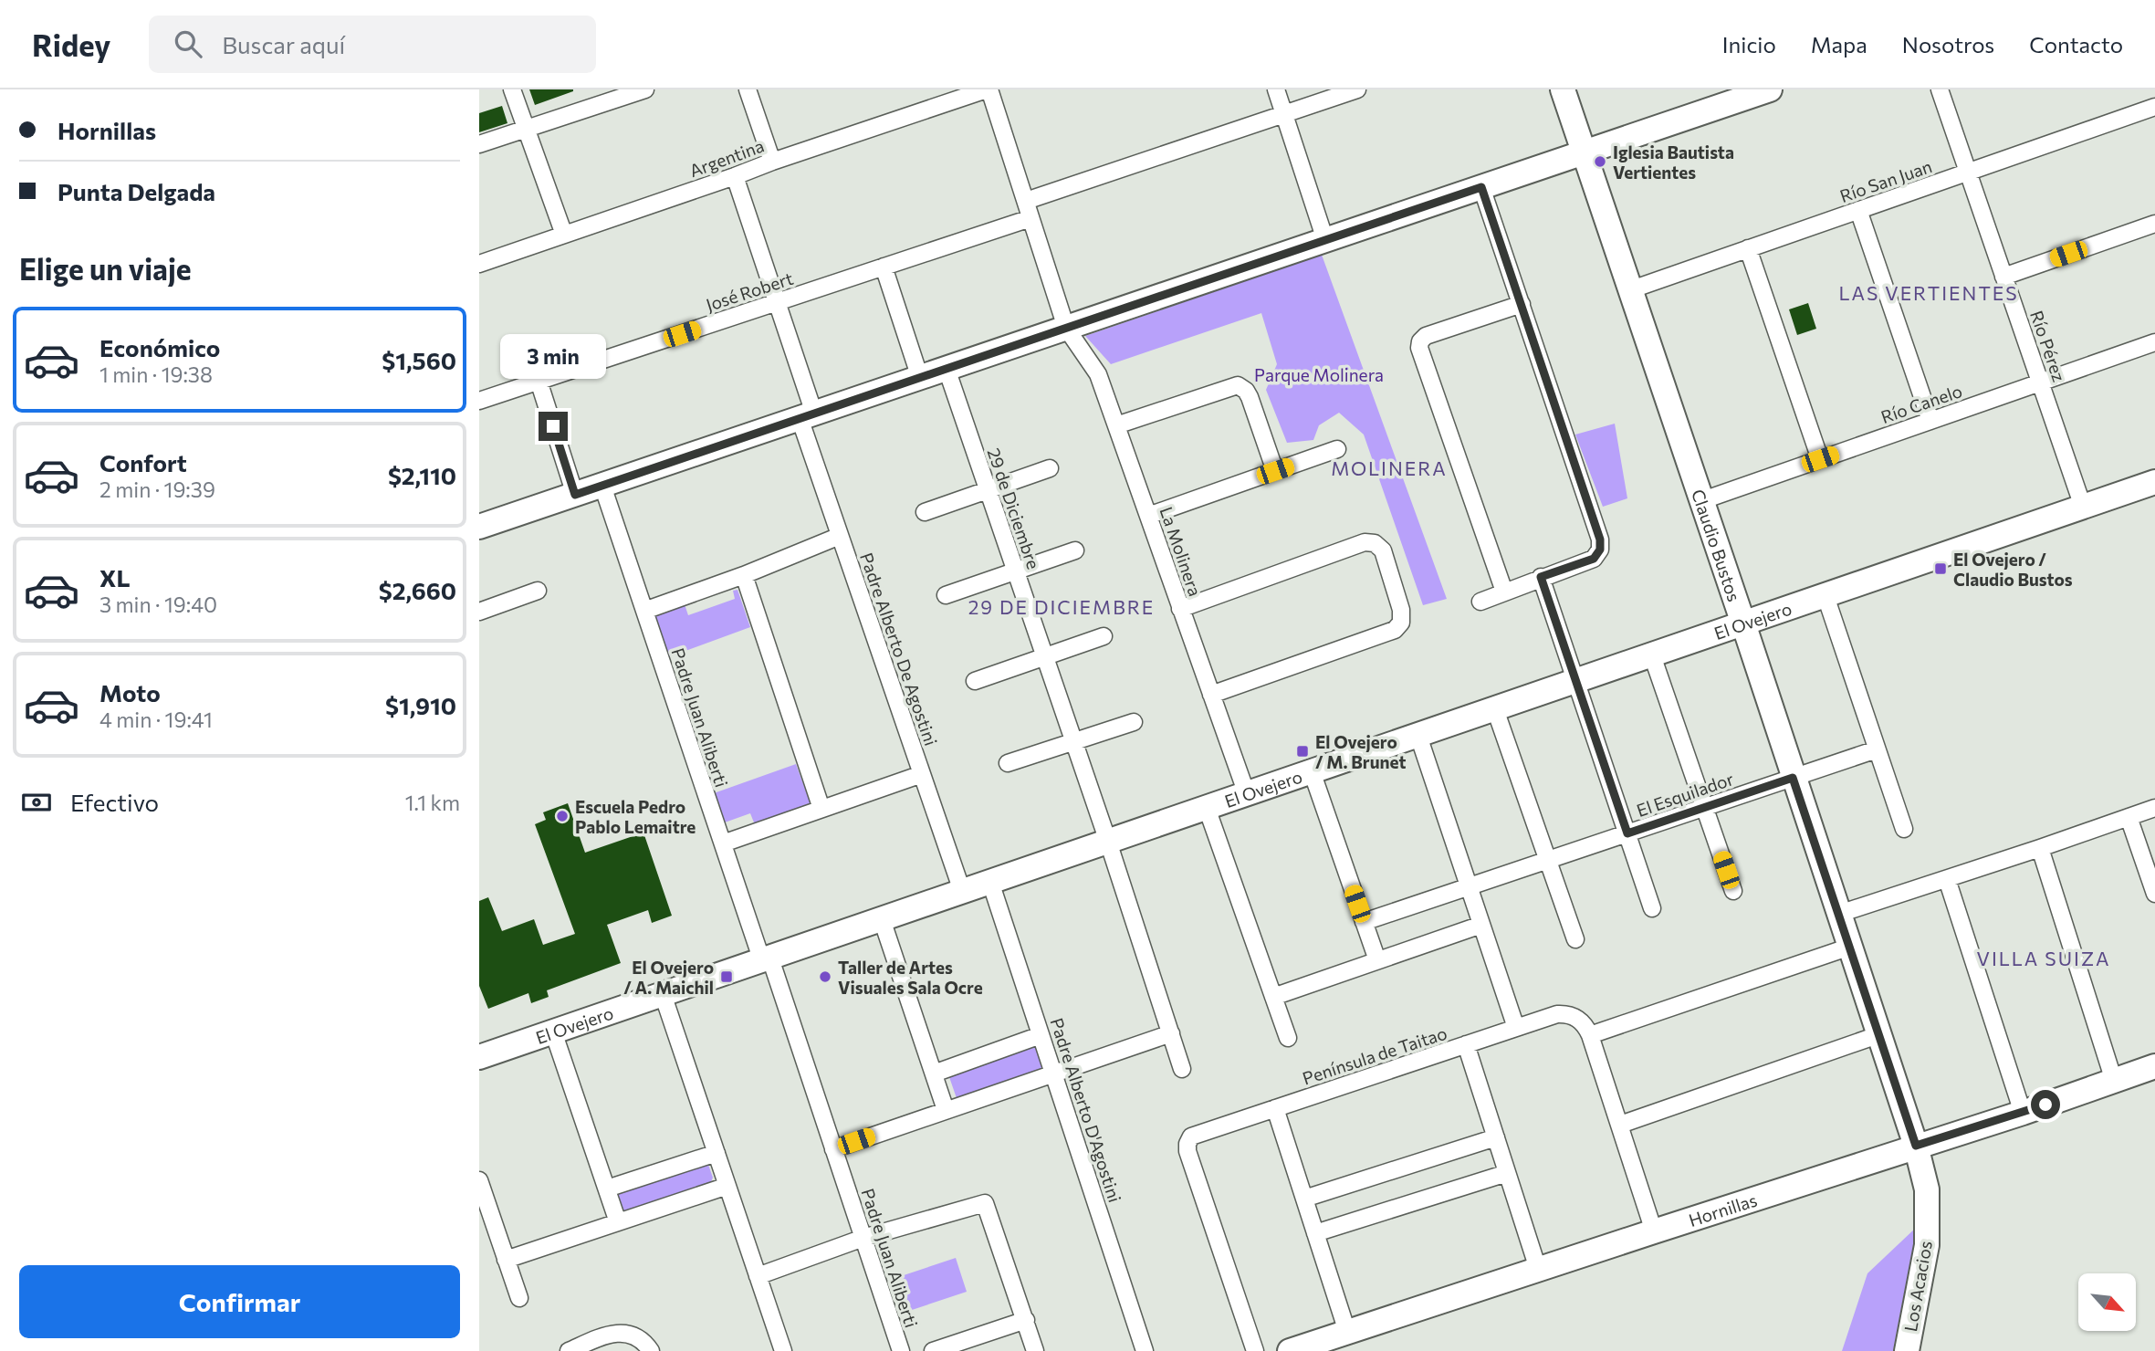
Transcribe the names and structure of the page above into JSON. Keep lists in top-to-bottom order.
{
  "streets": {
    "street": [
      "Argentina",
      "Río San Juan",
      "José Robert",
      "Río Pérez",
      "Río Canelo",
      "29 de Diciembre",
      "Claudio Bustos",
      "La Molinera",
      "El Ovejero",
      "Padre Alberto De Agostini",
      "Padre Juan Aliberti",
      "El Esquilador",
      "Península de Taitao",
      "Padre Alberto D'Agostini",
      "Hornillas",
      "Los Acacios"
    ]
  },
  "crossings": [
    ["Argentina", "La Molinera"],
    ["Argentina", "Padre Alberto De Agostini"],
    ["Río San Juan", "Río Pérez"],
    ["Río San Juan", "Claudio Bustos"],
    ["José Robert", "La Molinera"],
    ["José Robert", "Padre Alberto De Agostini"],
    ["Río Pérez", "Río Canelo"],
    ["Río Pérez", "El Ovejero"],
    ["Río Canelo", "Claudio Bustos"],
    ["29 de Diciembre", "El Ovejero"],
    ["Claudio Bustos", "El Ovejero"],
    ["Claudio Bustos", "El Esquilador"],
    ["Claudio Bustos", "Hornillas"],
    ["Claudio Bustos", "Los Acacios"],
    ["La Molinera", "El Ovejero"],
    ["El Ovejero", "Padre Alberto De Agostini"],
    ["El Ovejero", "Padre Juan Aliberti"],
    ["El Ovejero", "Padre Alberto D'Agostini"],
    ["Hornillas", "Los Acacios"]
  ],
  "districts": [
    "LAS VERTIENTES",
    "MOLINERA",
    "29 DE DICIEMBRE",
    "VILLA SUIZA"
  ],
  "parks": ["Parque Molinera"],
  "places": {
    "other": ["Iglesia Bautista Vertientes", "Escuela Pedro Pablo Lemaitre", "Taller de Artes Visuales Sala Ocre"],
    "transit": ["El Ovejero / Claudio Bustos", "El Ovejero / M. Brunet", "El Ovejero / A. Maichil"]
  },
  "north": "bottom right",
  "page": {
    "header": "Ridey",
    "search": "Buscar aquí",
    "nav": [
      "Inicio",
      "Mapa",
      "Nosotros",
      "Contacto"
    ],
    "banner": ["Hornillas", "Punta Delgada"],
    "heading": "Elige un viaje",
    "list": [
      {
        "name": "Económico",
        "note": "1 min · 19:38",
        "value": "$1,560"
      },
      {
        "name": "Confort",
        "note": "2 min · 19:39",
        "value": "$2,110"
      },
      {
        "name": "XL",
        "note": "3 min · 19:40",
        "value": "$2,660"
      },
      {
        "name": "Moto",
        "note": "4 min · 19:41",
        "value": "$1,910"
      }
    ],
    "bubble": "3 min",
    "pay": ["Efectivo", "1.1 km"],
    "buttons": "Confirmar"
  }
}
